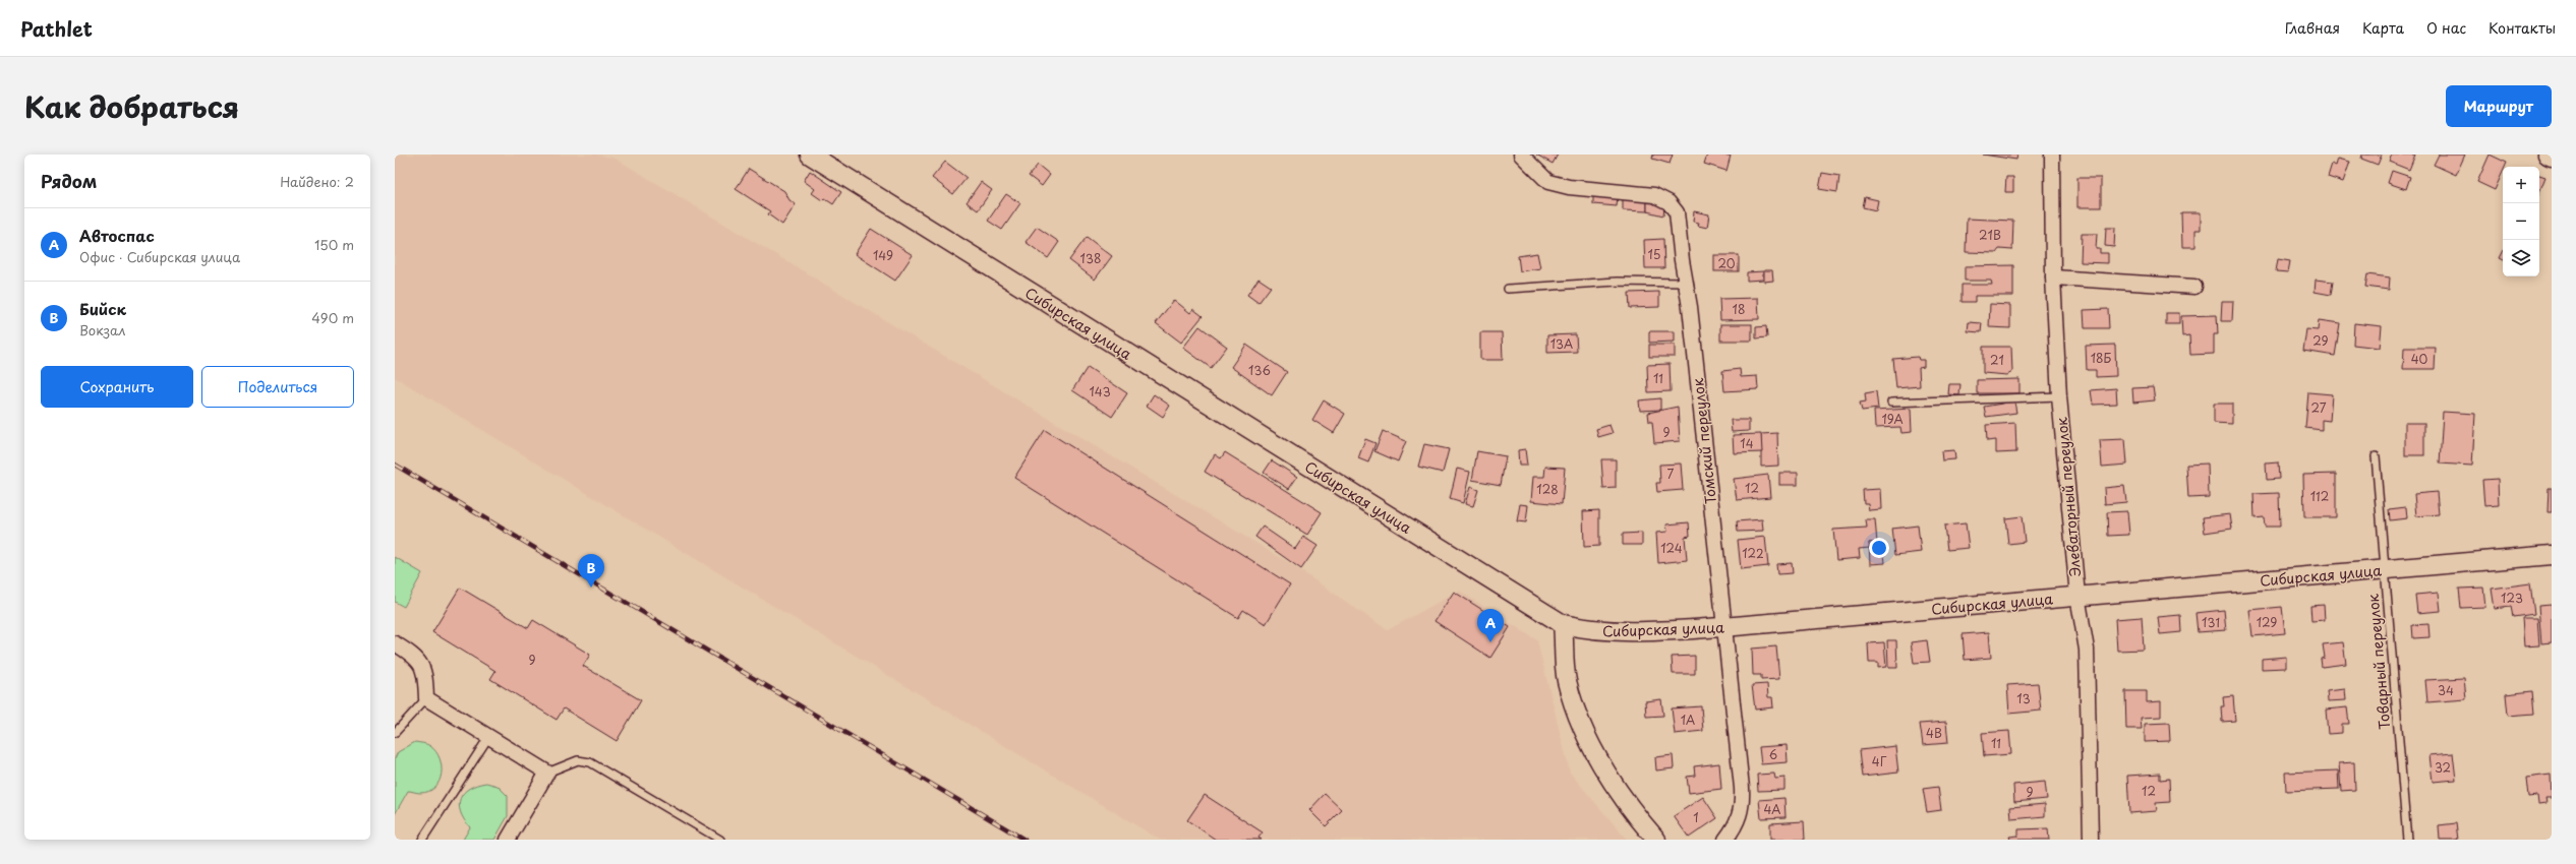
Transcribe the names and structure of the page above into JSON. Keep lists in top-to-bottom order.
{
  "streets": {
    "street": ["Сибирская улица", "Томский переулок", "Элеваторный переулок"],
    "lane": ["Товарный переулок"]
  },
  "crossings": [
    ["Сибирская улица", "Томский переулок"],
    ["Сибирская улица", "Элеваторный переулок"],
    ["Сибирская улица", "Товарный переулок"]
  ],
  "house_numbers": [
    "21В",
    "15",
    "149",
    "138",
    "20",
    "18",
    "29",
    "13А",
    "18Б",
    "40",
    "21",
    "136",
    "11",
    "143",
    "27",
    "19А",
    "9",
    "14",
    "7",
    "12",
    "128",
    "112",
    "124",
    "122",
    "123",
    "131",
    "129",
    "9",
    "34",
    "13",
    "1А",
    "4В",
    "11",
    "6",
    "4Г",
    "32",
    "12",
    "9",
    "4А",
    "1"
  ],
  "page": {
    "header": "Pathlet",
    "nav": [
      "Главная",
      "Карта",
      "О нас",
      "Контакты"
    ],
    "title": "Как добраться",
    "buttons": [
      "Маршрут",
      ["Сохранить", "Поделиться"]
    ],
    "heading": ["Рядом", "Найдено: 2"],
    "map_buttons": ["+", "−"],
    "list": [
      {
        "mark": "A",
        "name": "Автоспас",
        "note": "Офис · Сибирская улица",
        "value": "150 m"
      },
      {
        "mark": "B",
        "name": "Бийск",
        "note": "Вокзал",
        "value": "490 m"
      }
    ],
    "pins": ["B", "A"]
  }
}
